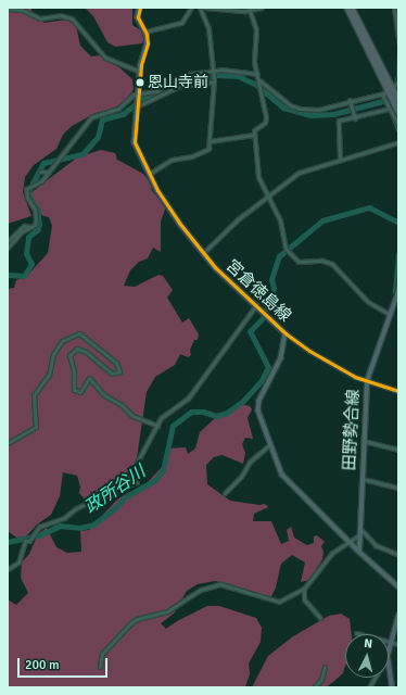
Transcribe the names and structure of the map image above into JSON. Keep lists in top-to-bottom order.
{
  "streets": {
    "main road": ["宮倉徳島線", "田野勢合線"]
  },
  "crossings": [
    ["宮倉徳島線", "田野勢合線"]
  ],
  "water": ["政所谷川"],
  "places": ["恩山寺前"],
  "scale_bar": "200 m",
  "north": "top"
}
